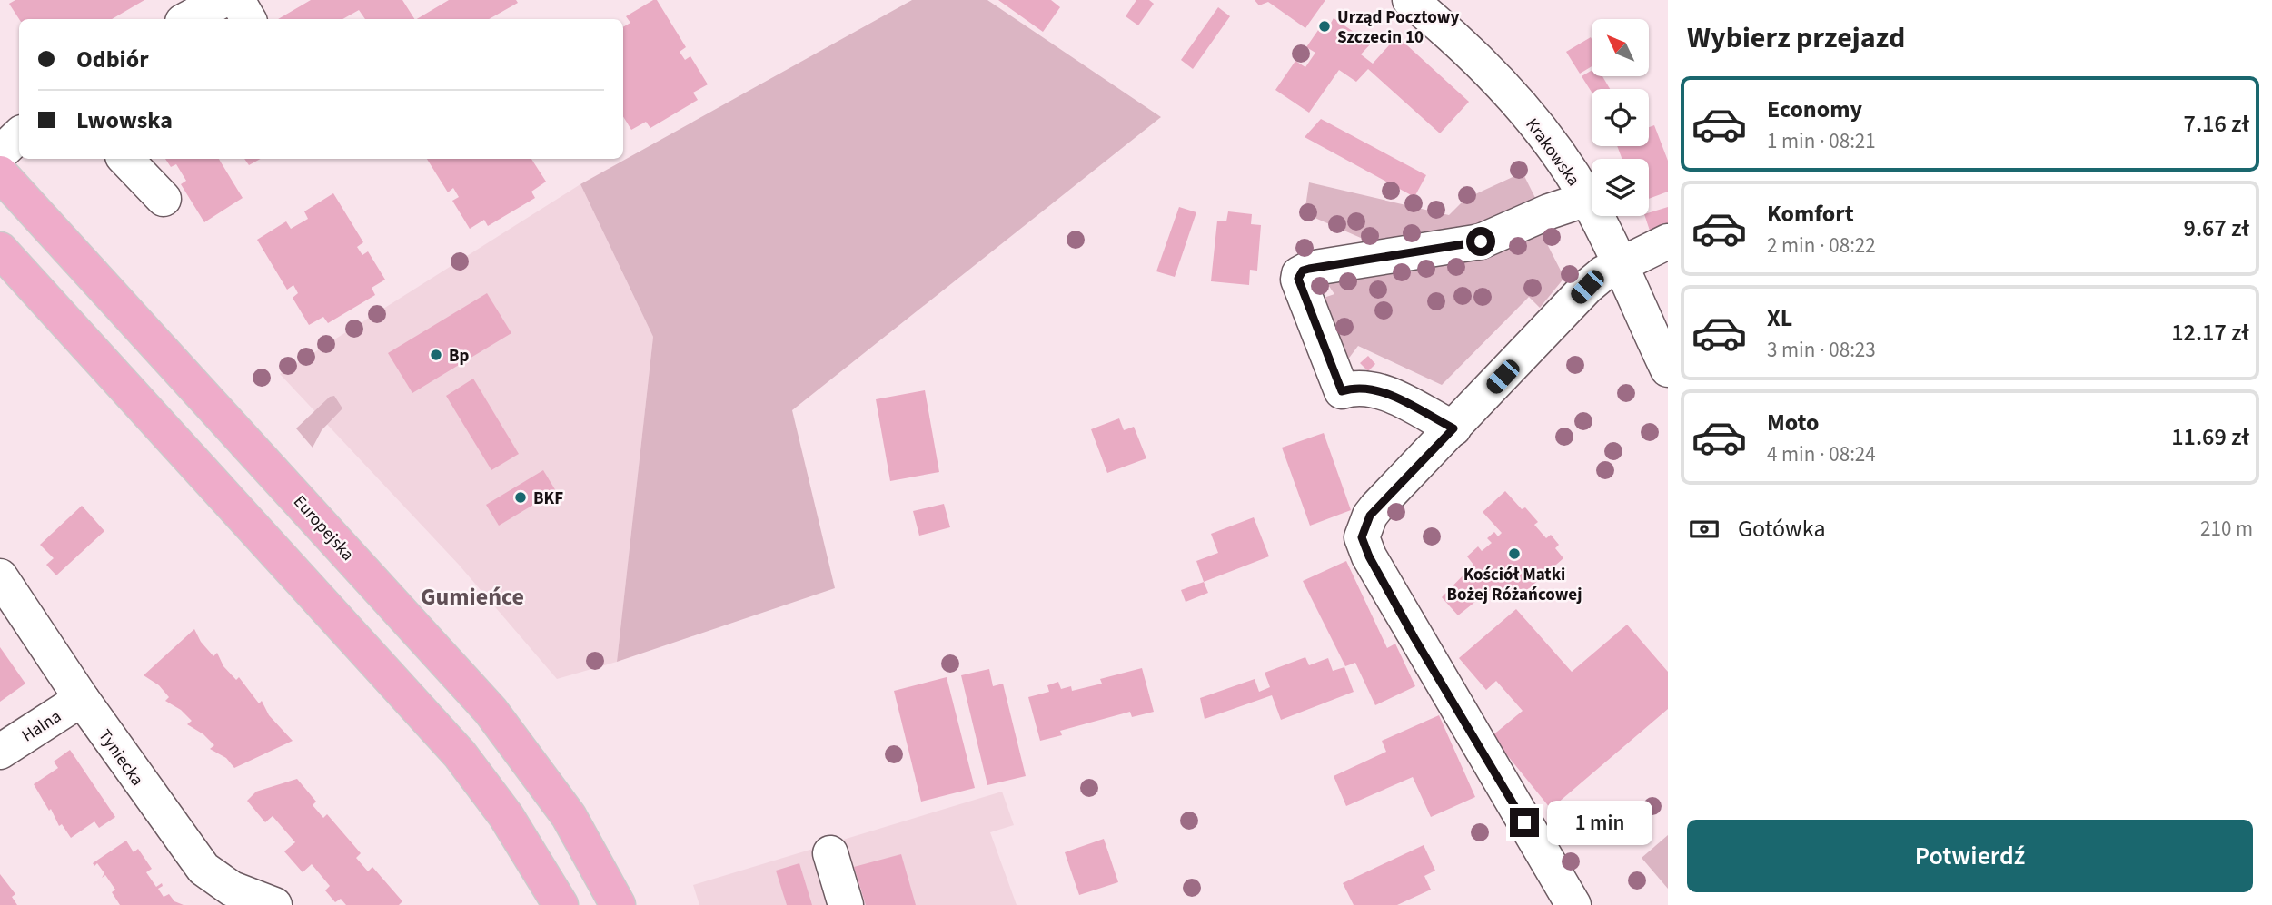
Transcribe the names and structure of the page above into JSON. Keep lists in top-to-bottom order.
{
  "streets": {
    "main road": ["Europejska"],
    "street": ["Krakowska", "Halna", "Tyniecka"]
  },
  "crossings": [
    ["Halna", "Tyniecka"]
  ],
  "districts": ["Gumieńce"],
  "places": [
    "Urząd Pocztowy Szczecin 10",
    "Bp",
    "BKF",
    "Kościół Matki Bożej Różańcowej"
  ],
  "north": "top left",
  "page": {
    "heading": "Wybierz przejazd",
    "banner": ["Odbiór", "Lwowska"],
    "list": [
      {
        "name": "Economy",
        "note": "1 min · 08:21",
        "value": "7.16 zł"
      },
      {
        "name": "Komfort",
        "note": "2 min · 08:22",
        "value": "9.67 zł"
      },
      {
        "name": "XL",
        "note": "3 min · 08:23",
        "value": "12.17 zł"
      },
      {
        "name": "Moto",
        "note": "4 min · 08:24",
        "value": "11.69 zł"
      }
    ],
    "pay": ["Gotówka", "210 m"],
    "bubble": "1 min",
    "buttons": "Potwierdź"
  }
}
